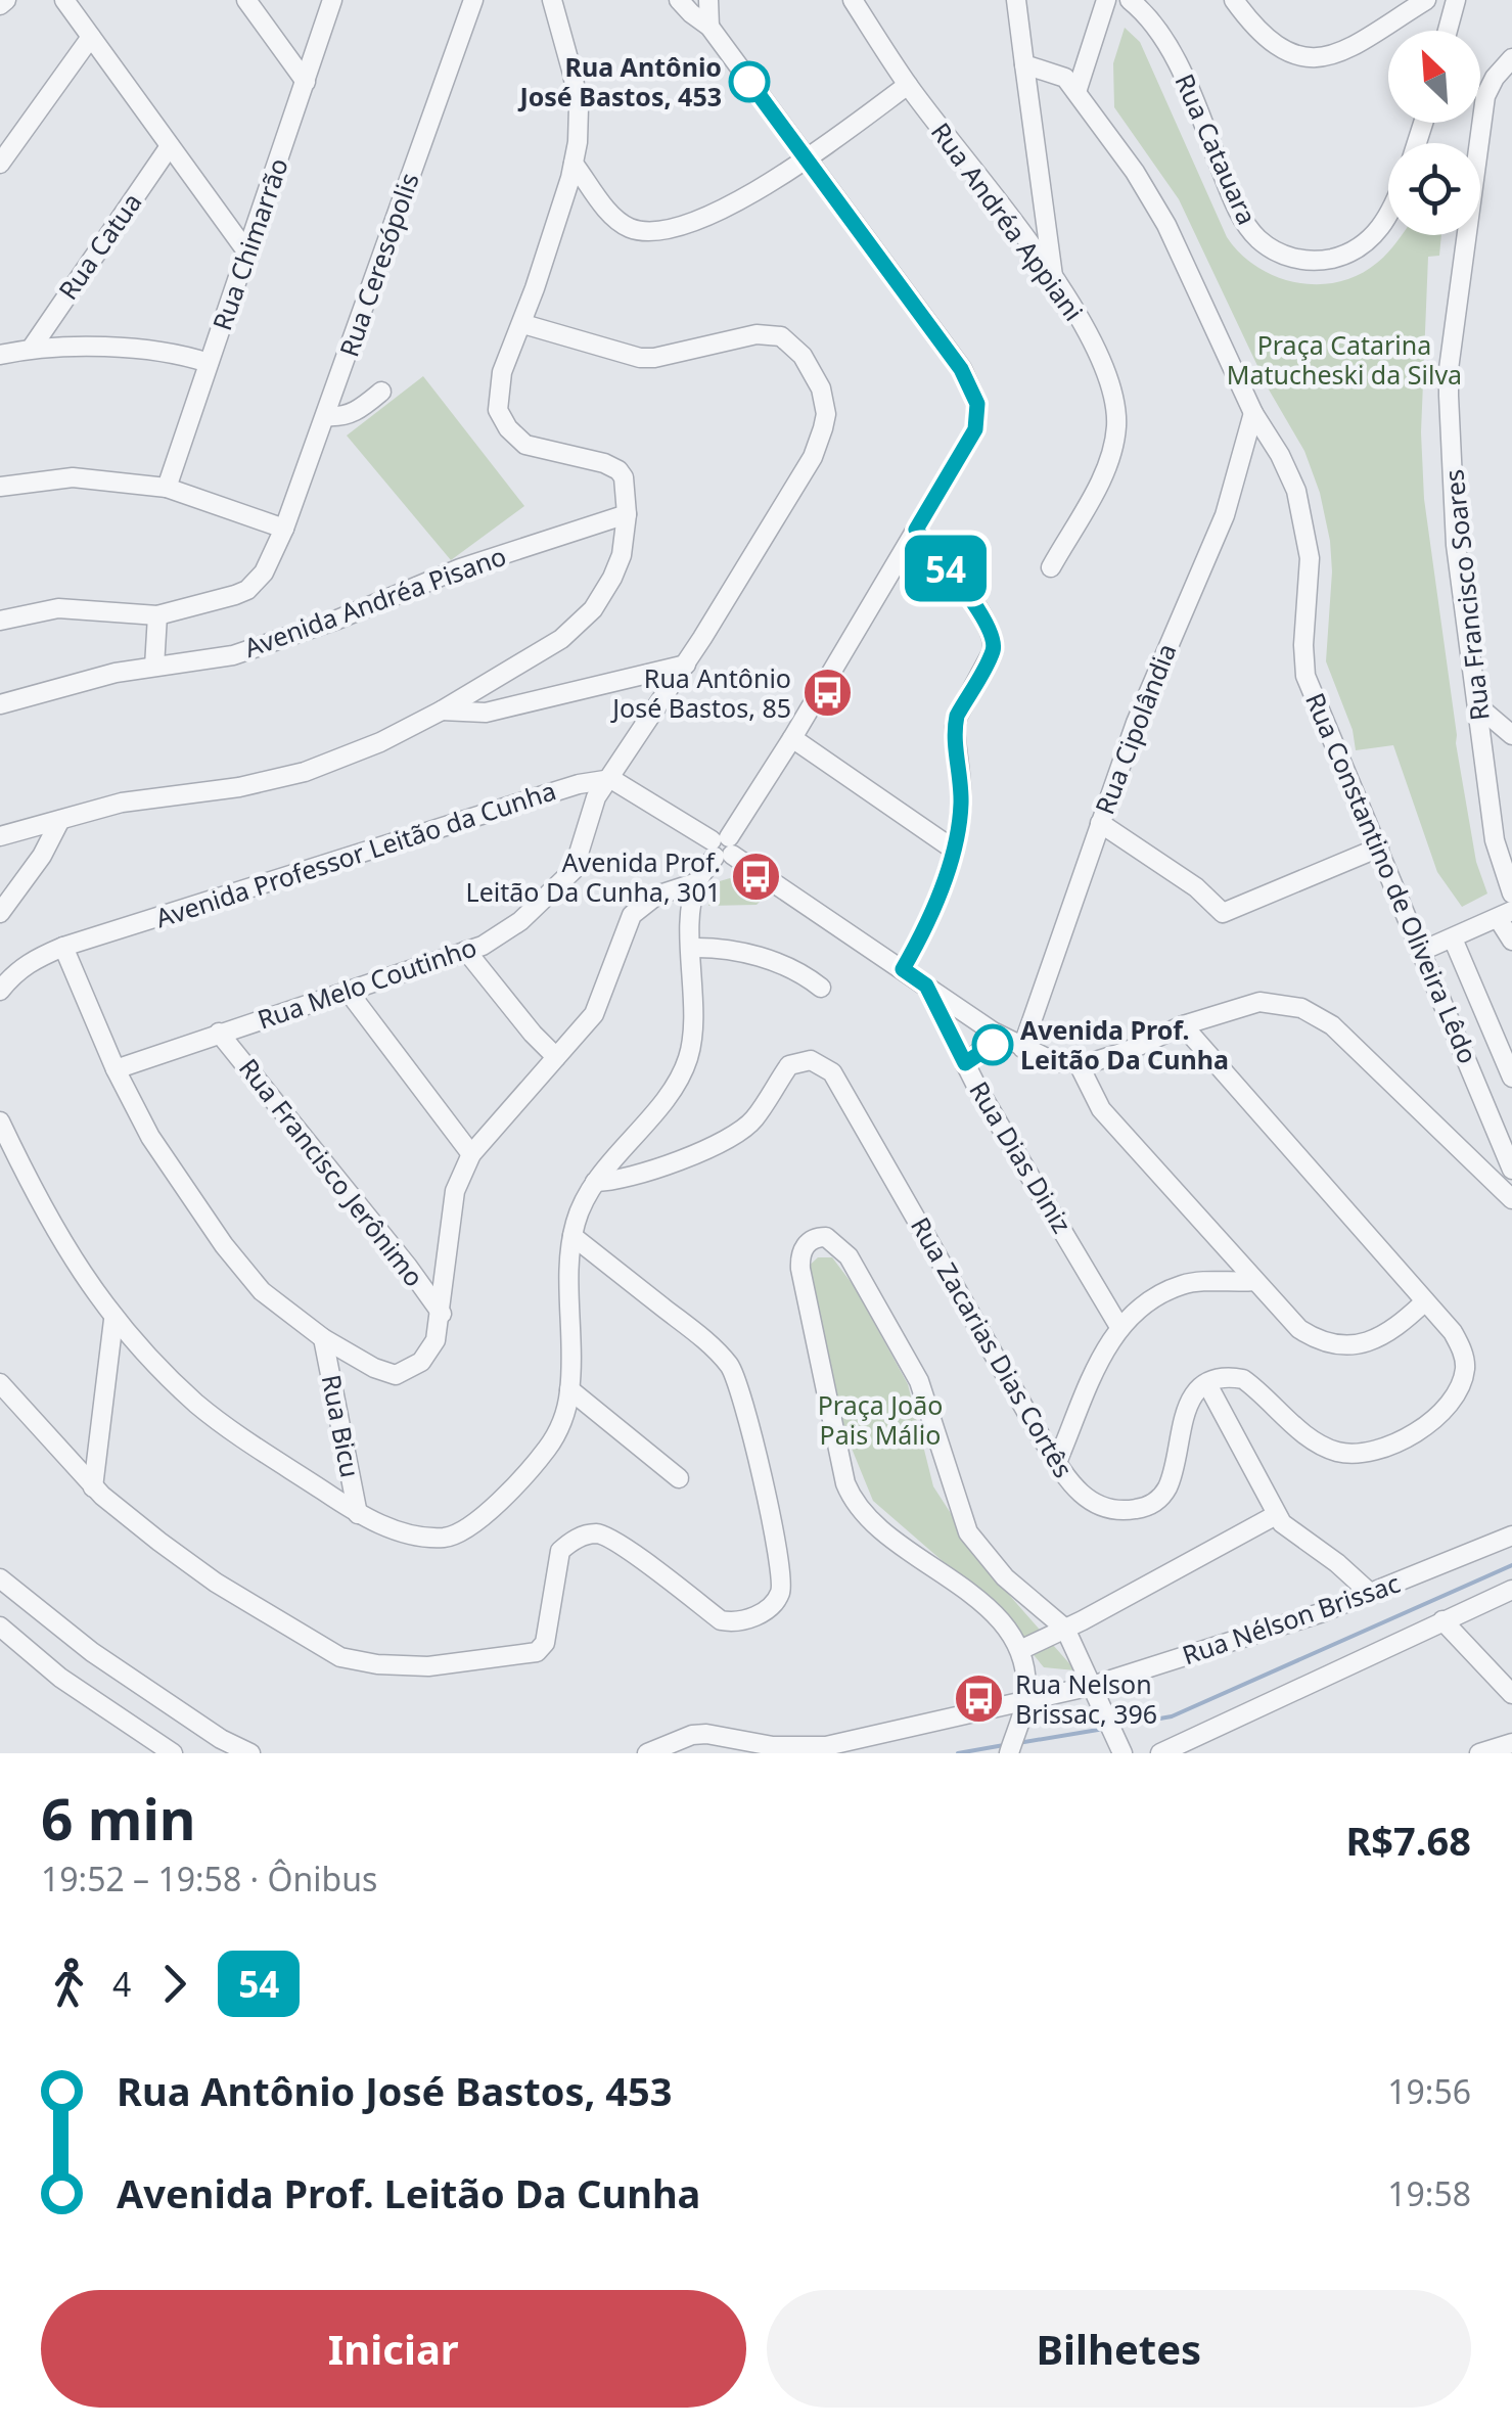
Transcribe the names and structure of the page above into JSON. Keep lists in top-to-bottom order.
{
  "streets": {
    "street": [
      "Rua Catauara",
      "Rua Andréa Appiani",
      "Rua Chimarrão",
      "Rua Catua",
      "Rua Ceresópolis",
      "Rua Francisco Soares",
      "Avenida Andréa Pisano",
      "Rua Cipolândia",
      "Avenida Professor Leitão da Cunha",
      "Rua Constantino de Oliveira Lêdo",
      "Rua Melo Coutinho",
      "Rua Dias Diniz",
      "Rua Francisco Jerônimo",
      "Rua Zacarias Dias Cortês",
      "Rua Bicu",
      "Rua Nélson Brissac"
    ]
  },
  "crossings": [
    ["Rua Cipolândia", "Rua Constantino de Oliveira Lêdo"],
    ["Avenida Professor Leitão da Cunha", "Rua Melo Coutinho"],
    ["Rua Melo Coutinho", "Rua Francisco Jerônimo"]
  ],
  "parks": ["Praça Catarina Matucheski da Silva", "Praça João Pais Málio"],
  "places": {
    "other": ["Rua Antônio José Bastos, 453", "Avenida Prof. Leitão Da Cunha"],
    "bus stop": ["Rua Antônio José Bastos, 85", "Avenida Prof. Leitão Da Cunha, 301", "Rua Nelson Brissac, 396"]
  },
  "lines": ["bus line 54"],
  "north": "top left",
  "page": {
    "on_map": "54",
    "heading": ["6 min", "19:52 – 19:58 · Ônibus", "R$7.68"],
    "legs": ["4", "54"],
    "list": [
      {
        "name": "Rua Antônio José Bastos, 453",
        "value": "19:56"
      },
      {
        "name": "Avenida Prof. Leitão Da Cunha",
        "value": "19:58"
      }
    ],
    "buttons": ["Iniciar", "Bilhetes"]
  }
}
